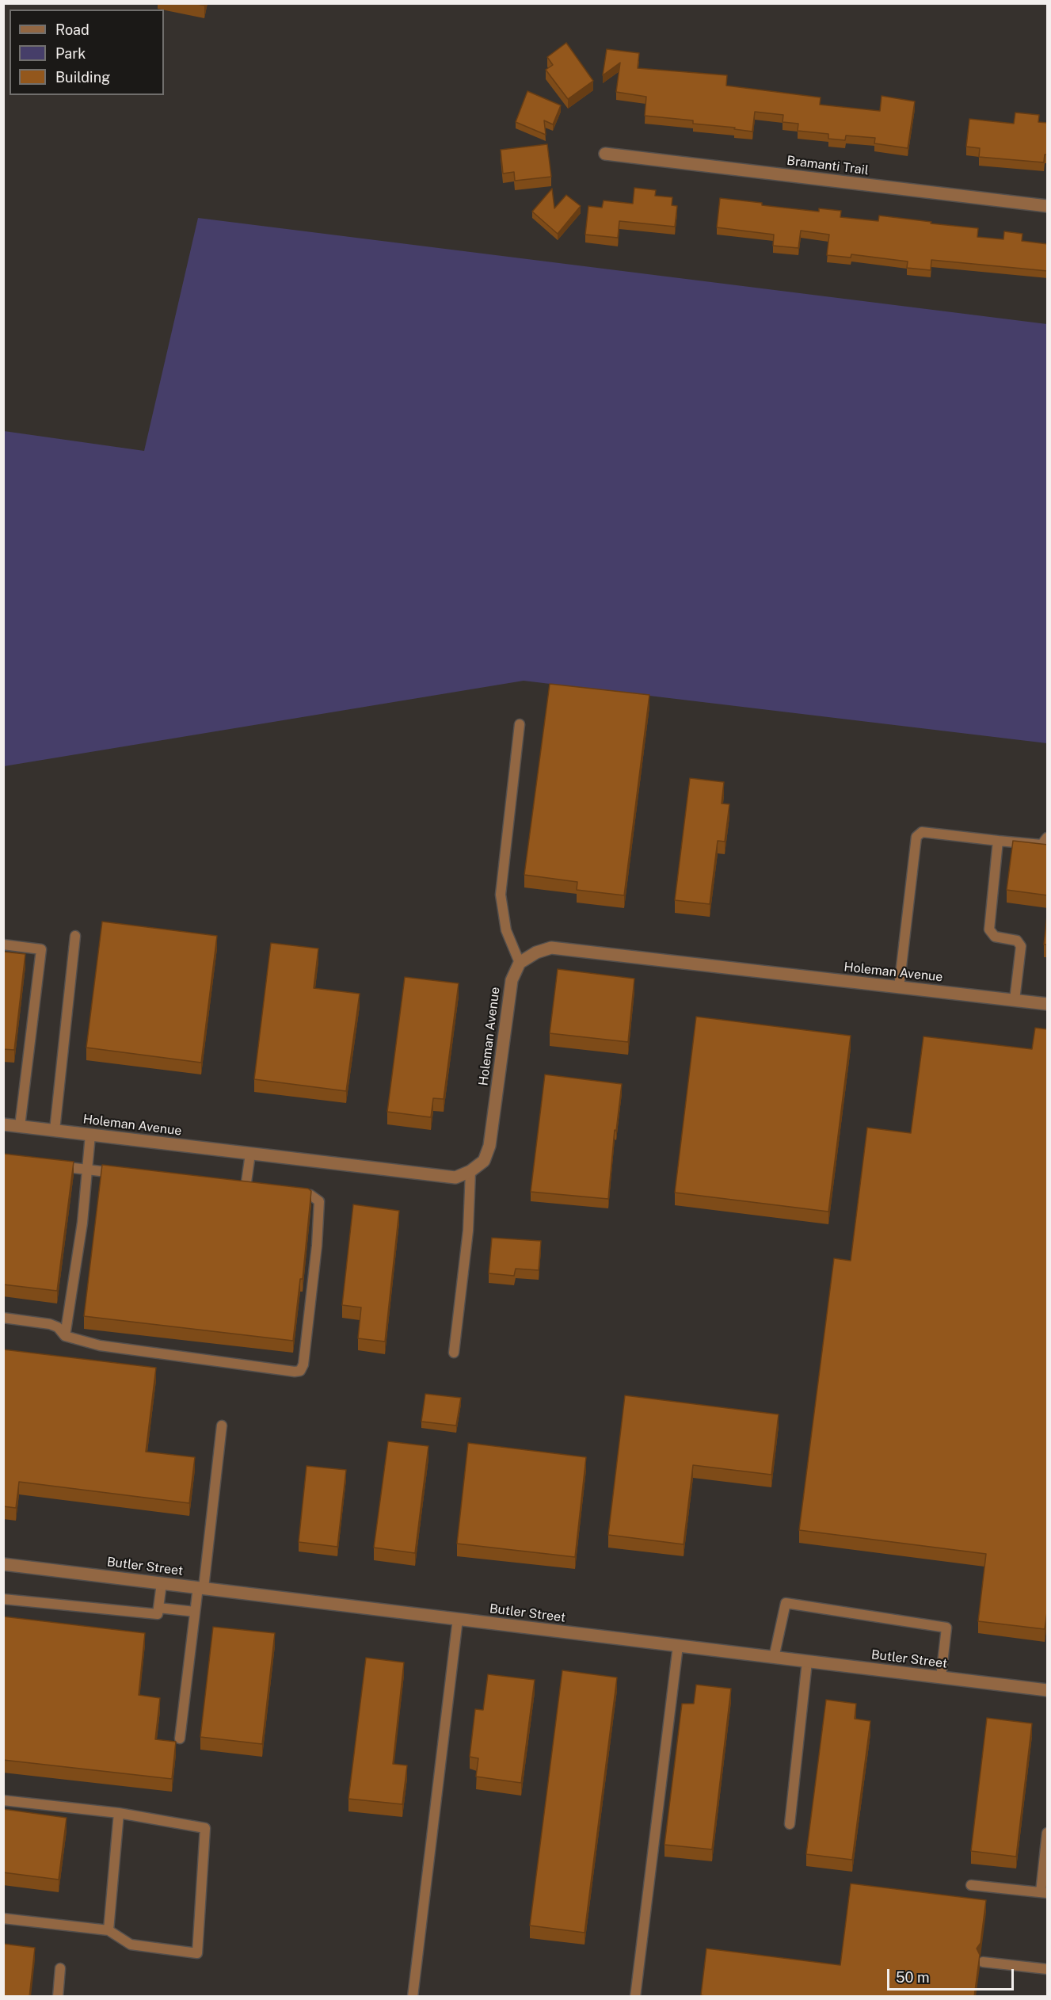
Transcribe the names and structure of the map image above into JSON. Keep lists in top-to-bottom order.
{
  "streets": {
    "street": ["Bramanti Trail", "Holeman Avenue", "Butler Street"]
  },
  "legend": ["Road", "Park", "Building"],
  "scale_bar": "50 m"
}
